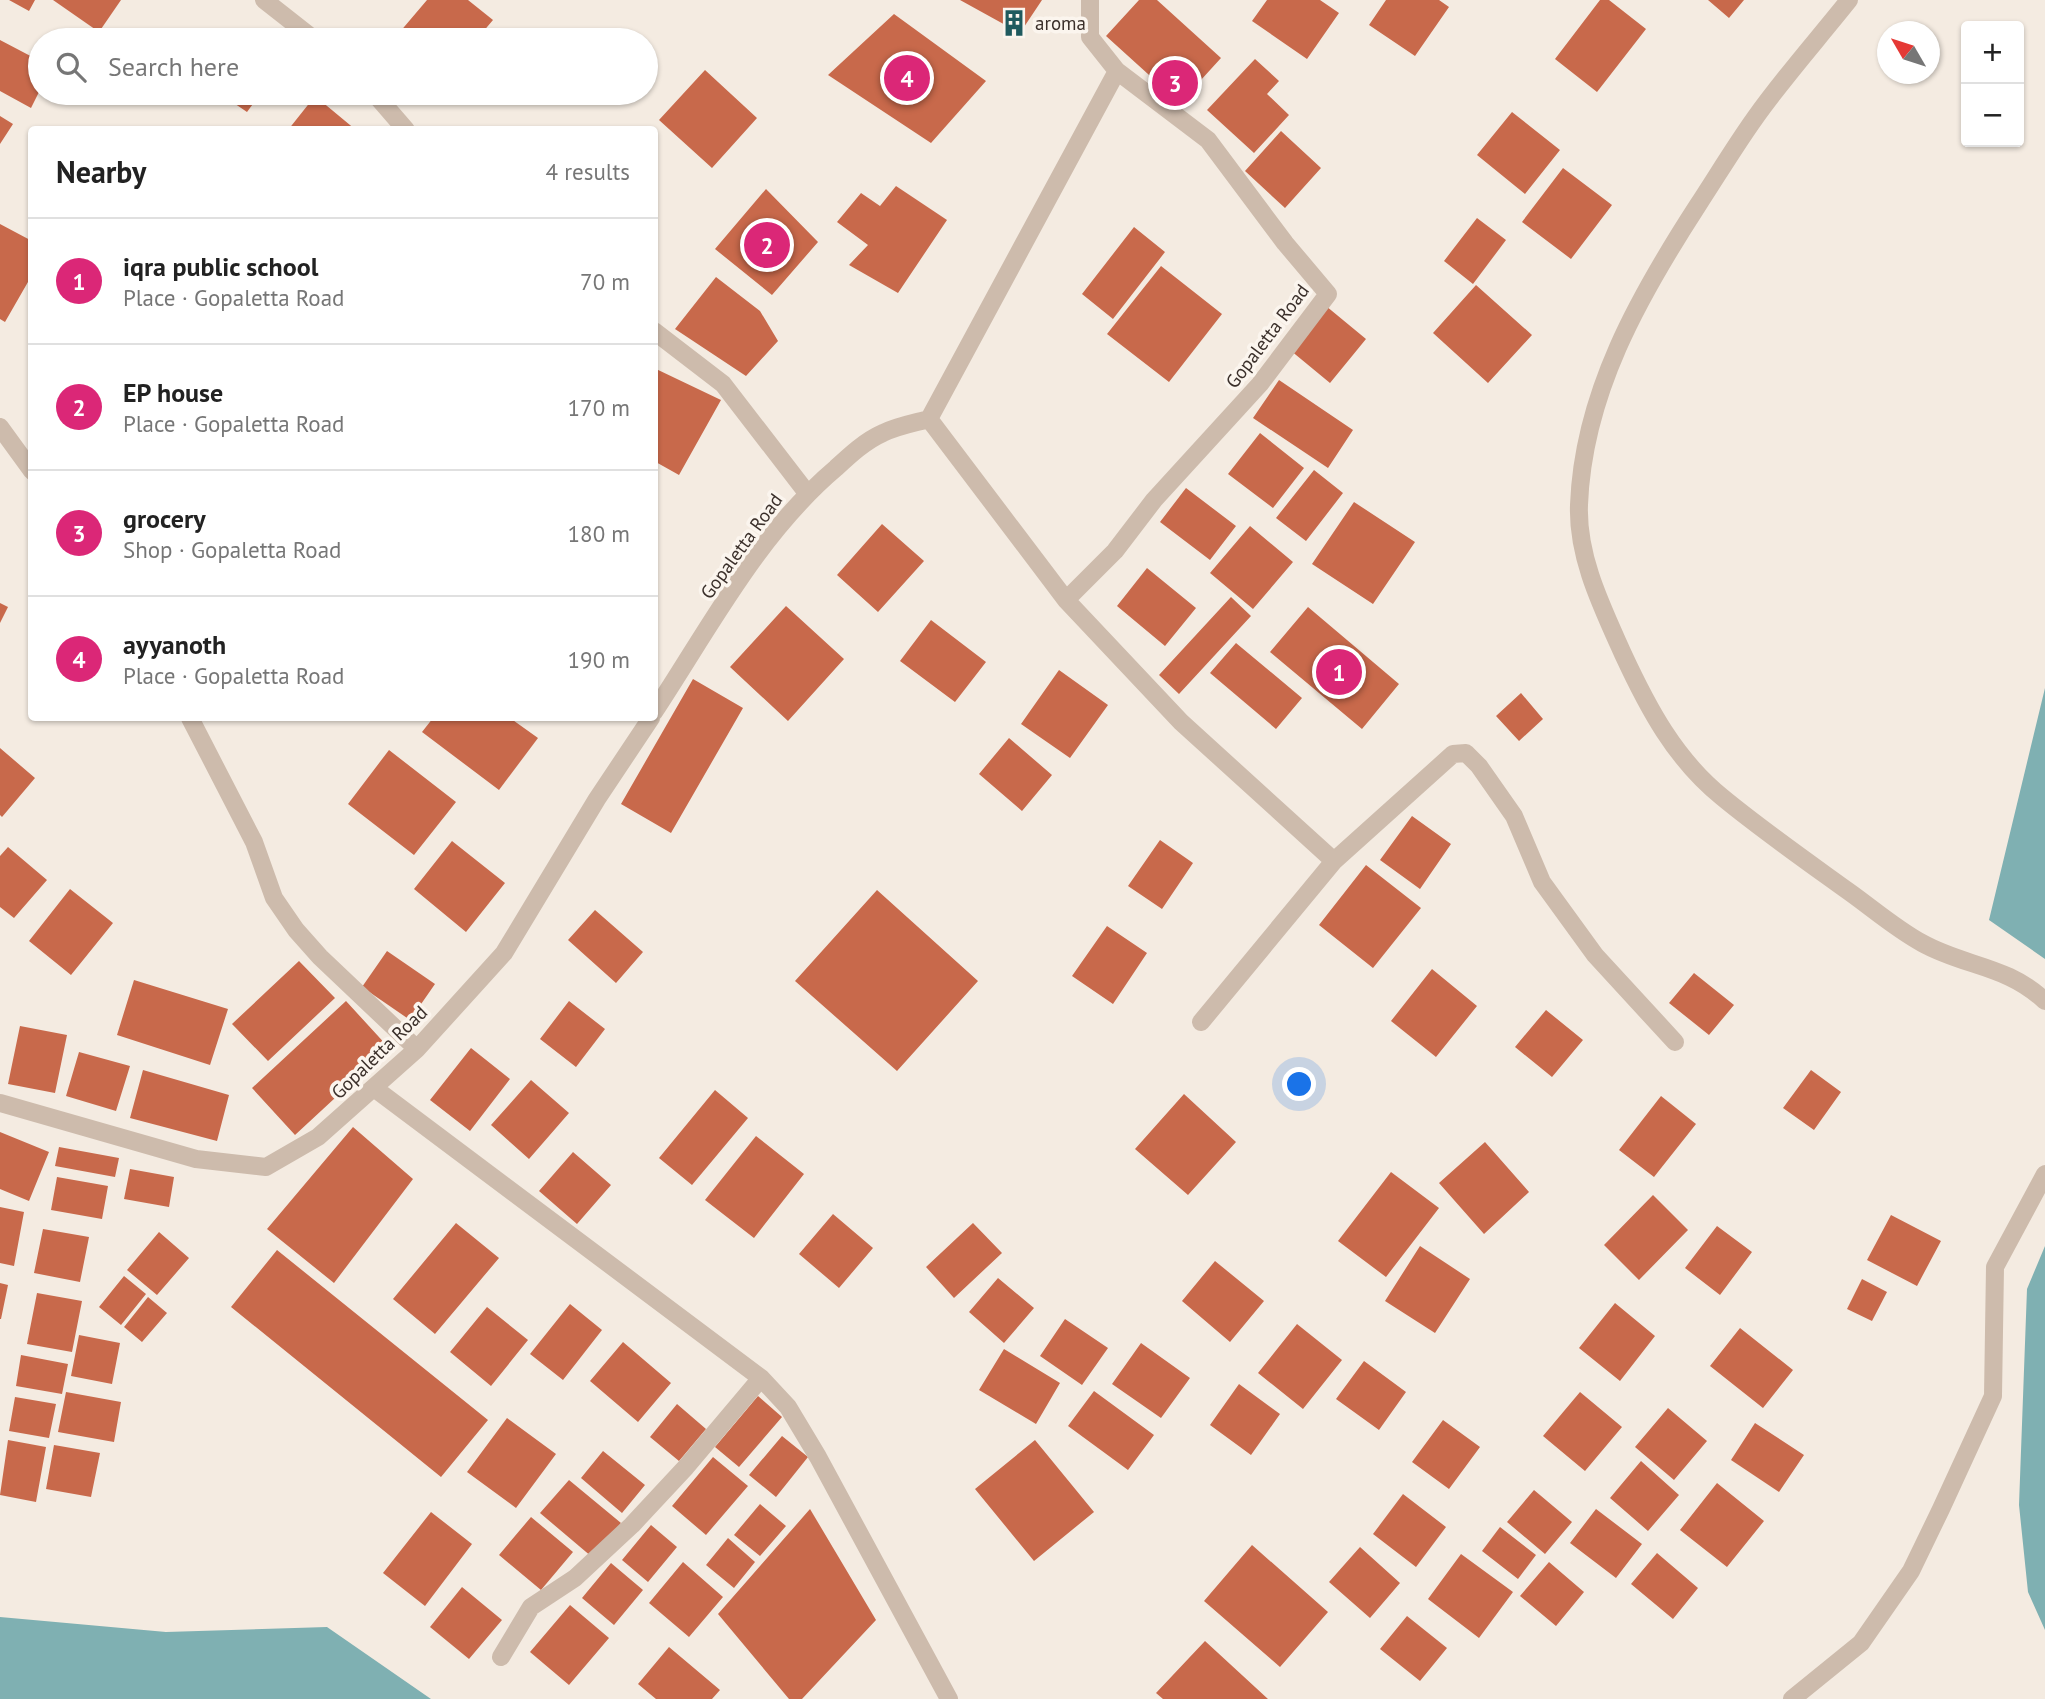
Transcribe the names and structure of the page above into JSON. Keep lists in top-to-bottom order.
{
  "streets": {
    "street": ["Gopaletta Road"]
  },
  "places": {
    "building": ["aroma"]
  },
  "north": "top left",
  "page": {
    "map_buttons": ["+", "−"],
    "search": "Search here",
    "pins": [
      "4",
      "3",
      "2",
      "1"
    ],
    "heading": ["Nearby", "4 results"],
    "list": [
      {
        "mark": "1",
        "name": "iqra public school",
        "note": "Place · Gopaletta Road",
        "value": "70 m"
      },
      {
        "mark": "2",
        "name": "EP house",
        "note": "Place · Gopaletta Road",
        "value": "170 m"
      },
      {
        "mark": "3",
        "name": "grocery",
        "note": "Shop · Gopaletta Road",
        "value": "180 m"
      },
      {
        "mark": "4",
        "name": "ayyanoth",
        "note": "Place · Gopaletta Road",
        "value": "190 m"
      }
    ]
  }
}
